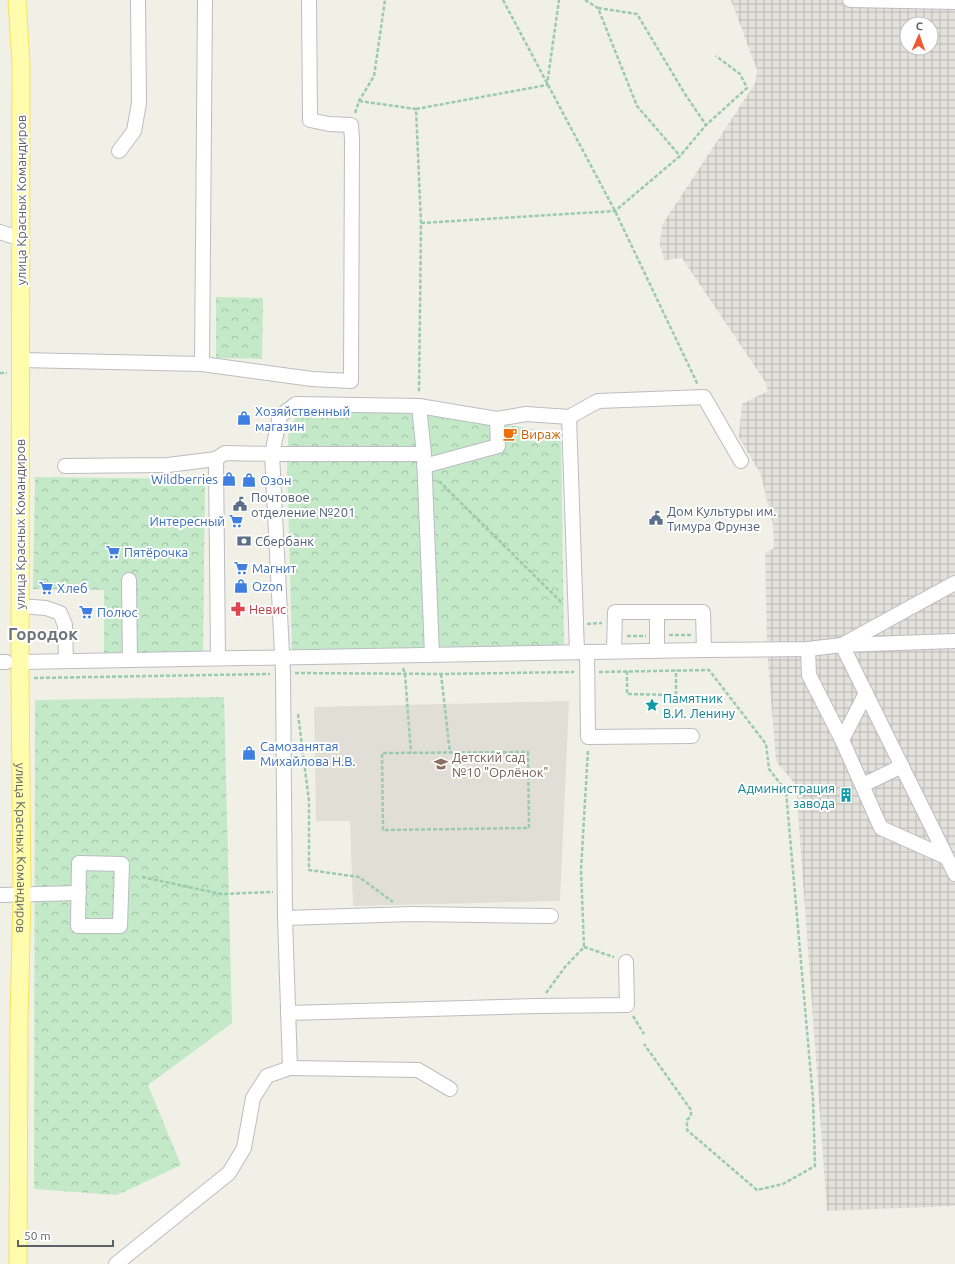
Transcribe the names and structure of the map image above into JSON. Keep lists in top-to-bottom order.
{
  "streets": {
    "main road": ["улица Красных Командиров"]
  },
  "districts": ["Городок"],
  "places": {
    "shop": [
      "Хозяйственный магазин",
      "Wildberries",
      "Озон",
      "Ozon",
      "Самозанятая Михайлова Н.В."
    ],
    "cafe": ["Вираж"],
    "public building": ["Почтовое отделение №201", "Дом Культуры им. Тимура Фрунзе"],
    "supermarket": [
      "Интересный",
      "Пятёрочка",
      "Магнит",
      "Хлеб",
      "Полюс"
    ],
    "bank": ["Сбербанк"],
    "pharmacy": ["Невис"],
    "place": ["Памятник В.И. Ленину"],
    "school or university": ["Детский сад №10 \"Орлёнок\""],
    "building": ["Администрация завода"]
  },
  "scale_bar": "50 m",
  "north": "top"
}
